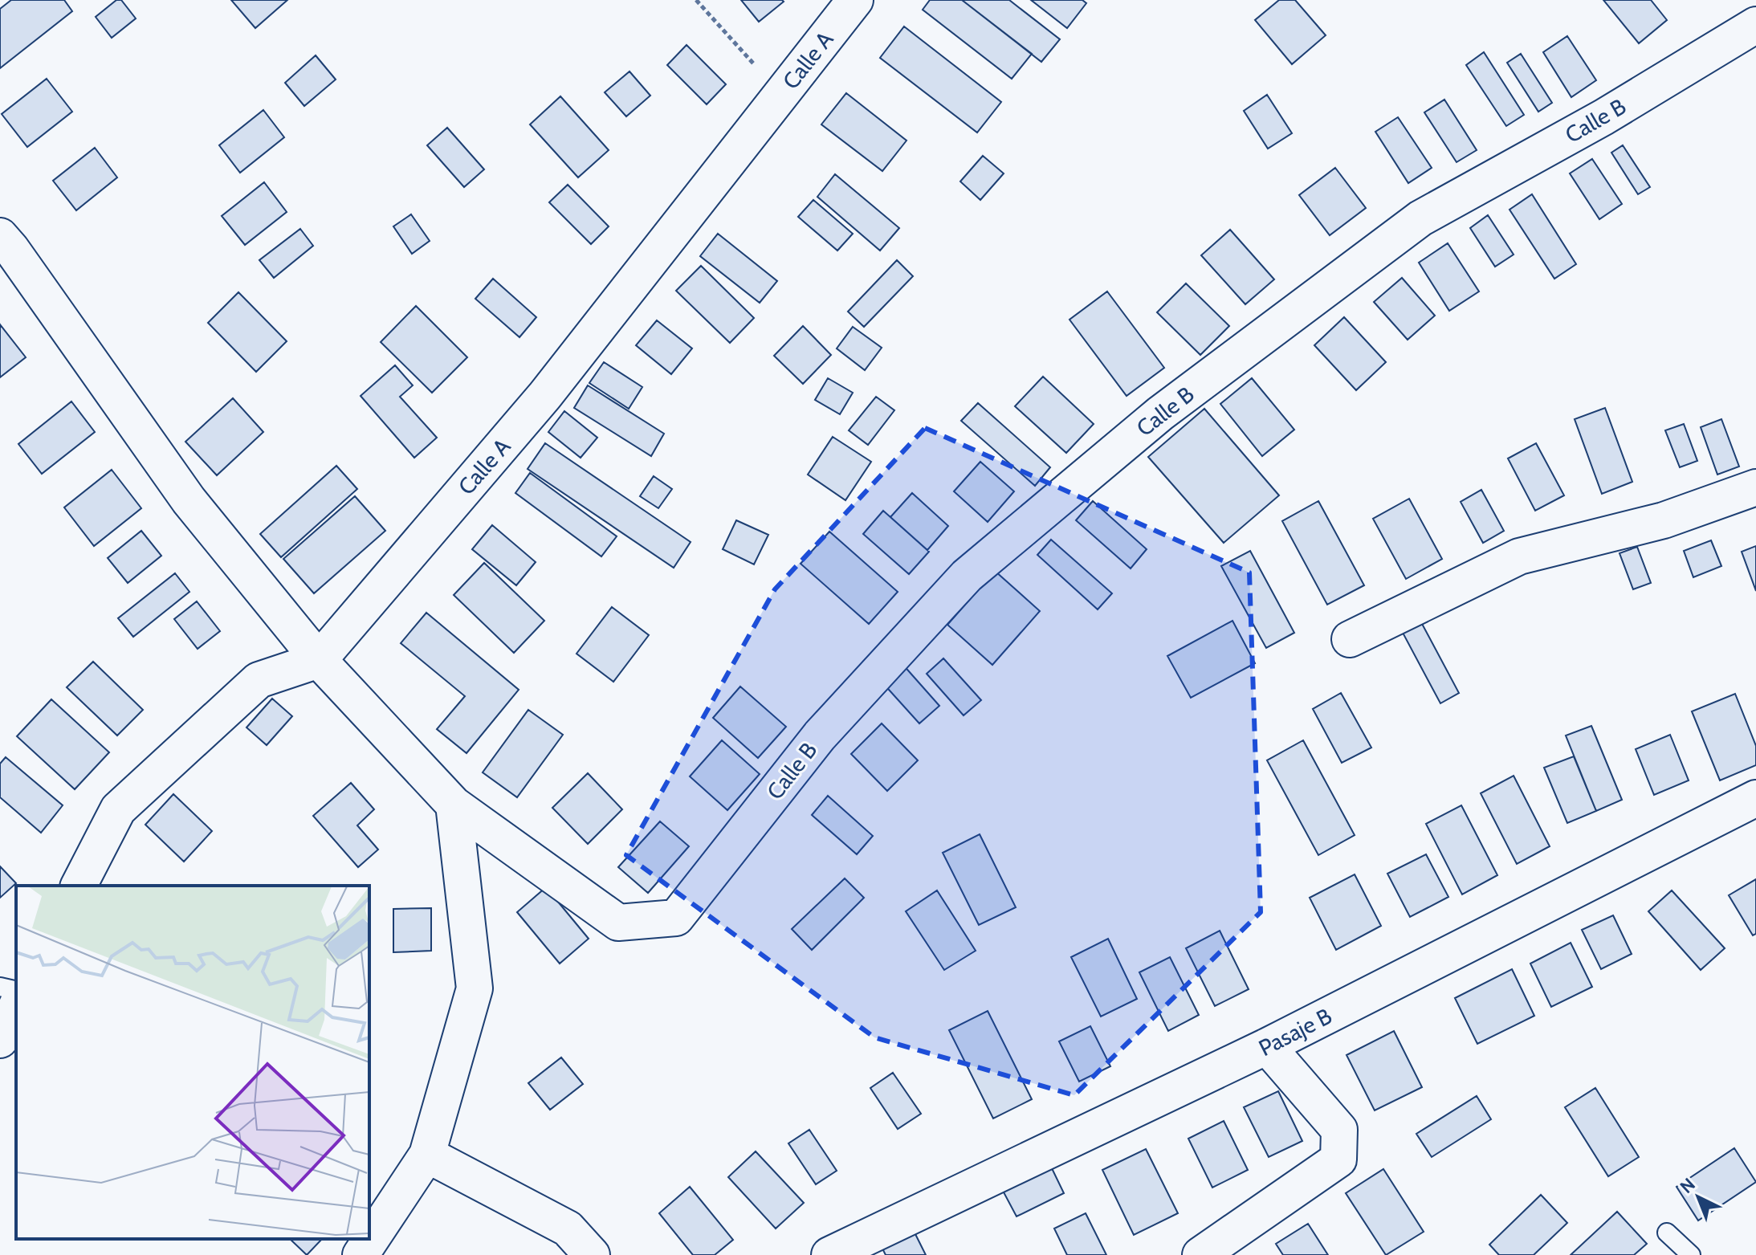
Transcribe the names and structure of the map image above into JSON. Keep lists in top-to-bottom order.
{
  "streets": {
    "street": ["Calle A", "Calle B", "Pasaje B"]
  },
  "north": "top left"
}
